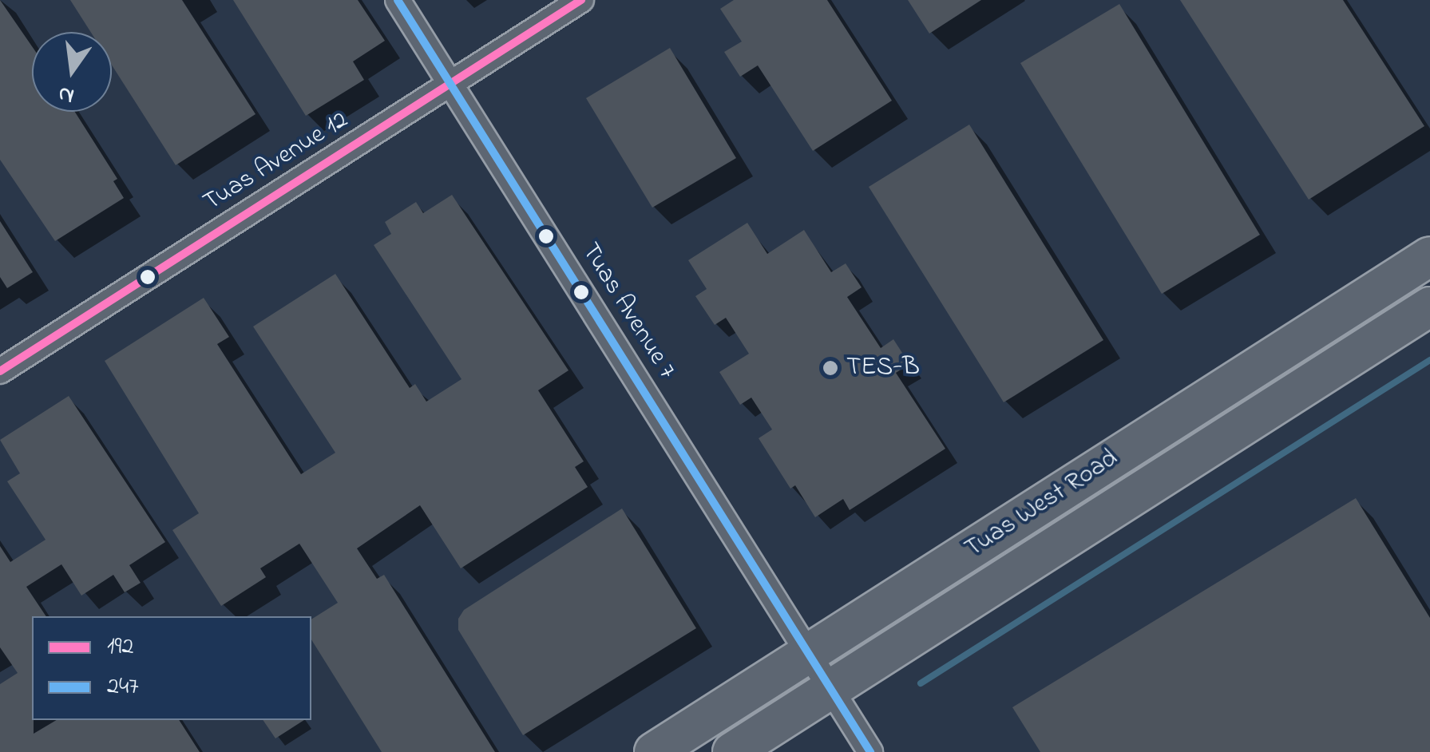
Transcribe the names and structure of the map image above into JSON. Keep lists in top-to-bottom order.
{
  "streets": {
    "main road": ["Tuas West Road"],
    "street": ["Tuas Avenue 12", "Tuas Avenue 7"]
  },
  "crossings": [
    ["Tuas Avenue 12", "Tuas Avenue 7"],
    ["Tuas Avenue 7", "Tuas West Road"]
  ],
  "places": ["TES-B"],
  "lines": ["transit line 192", "transit line 247"],
  "legend": ["192", "247"],
  "north": "bottom"
}
